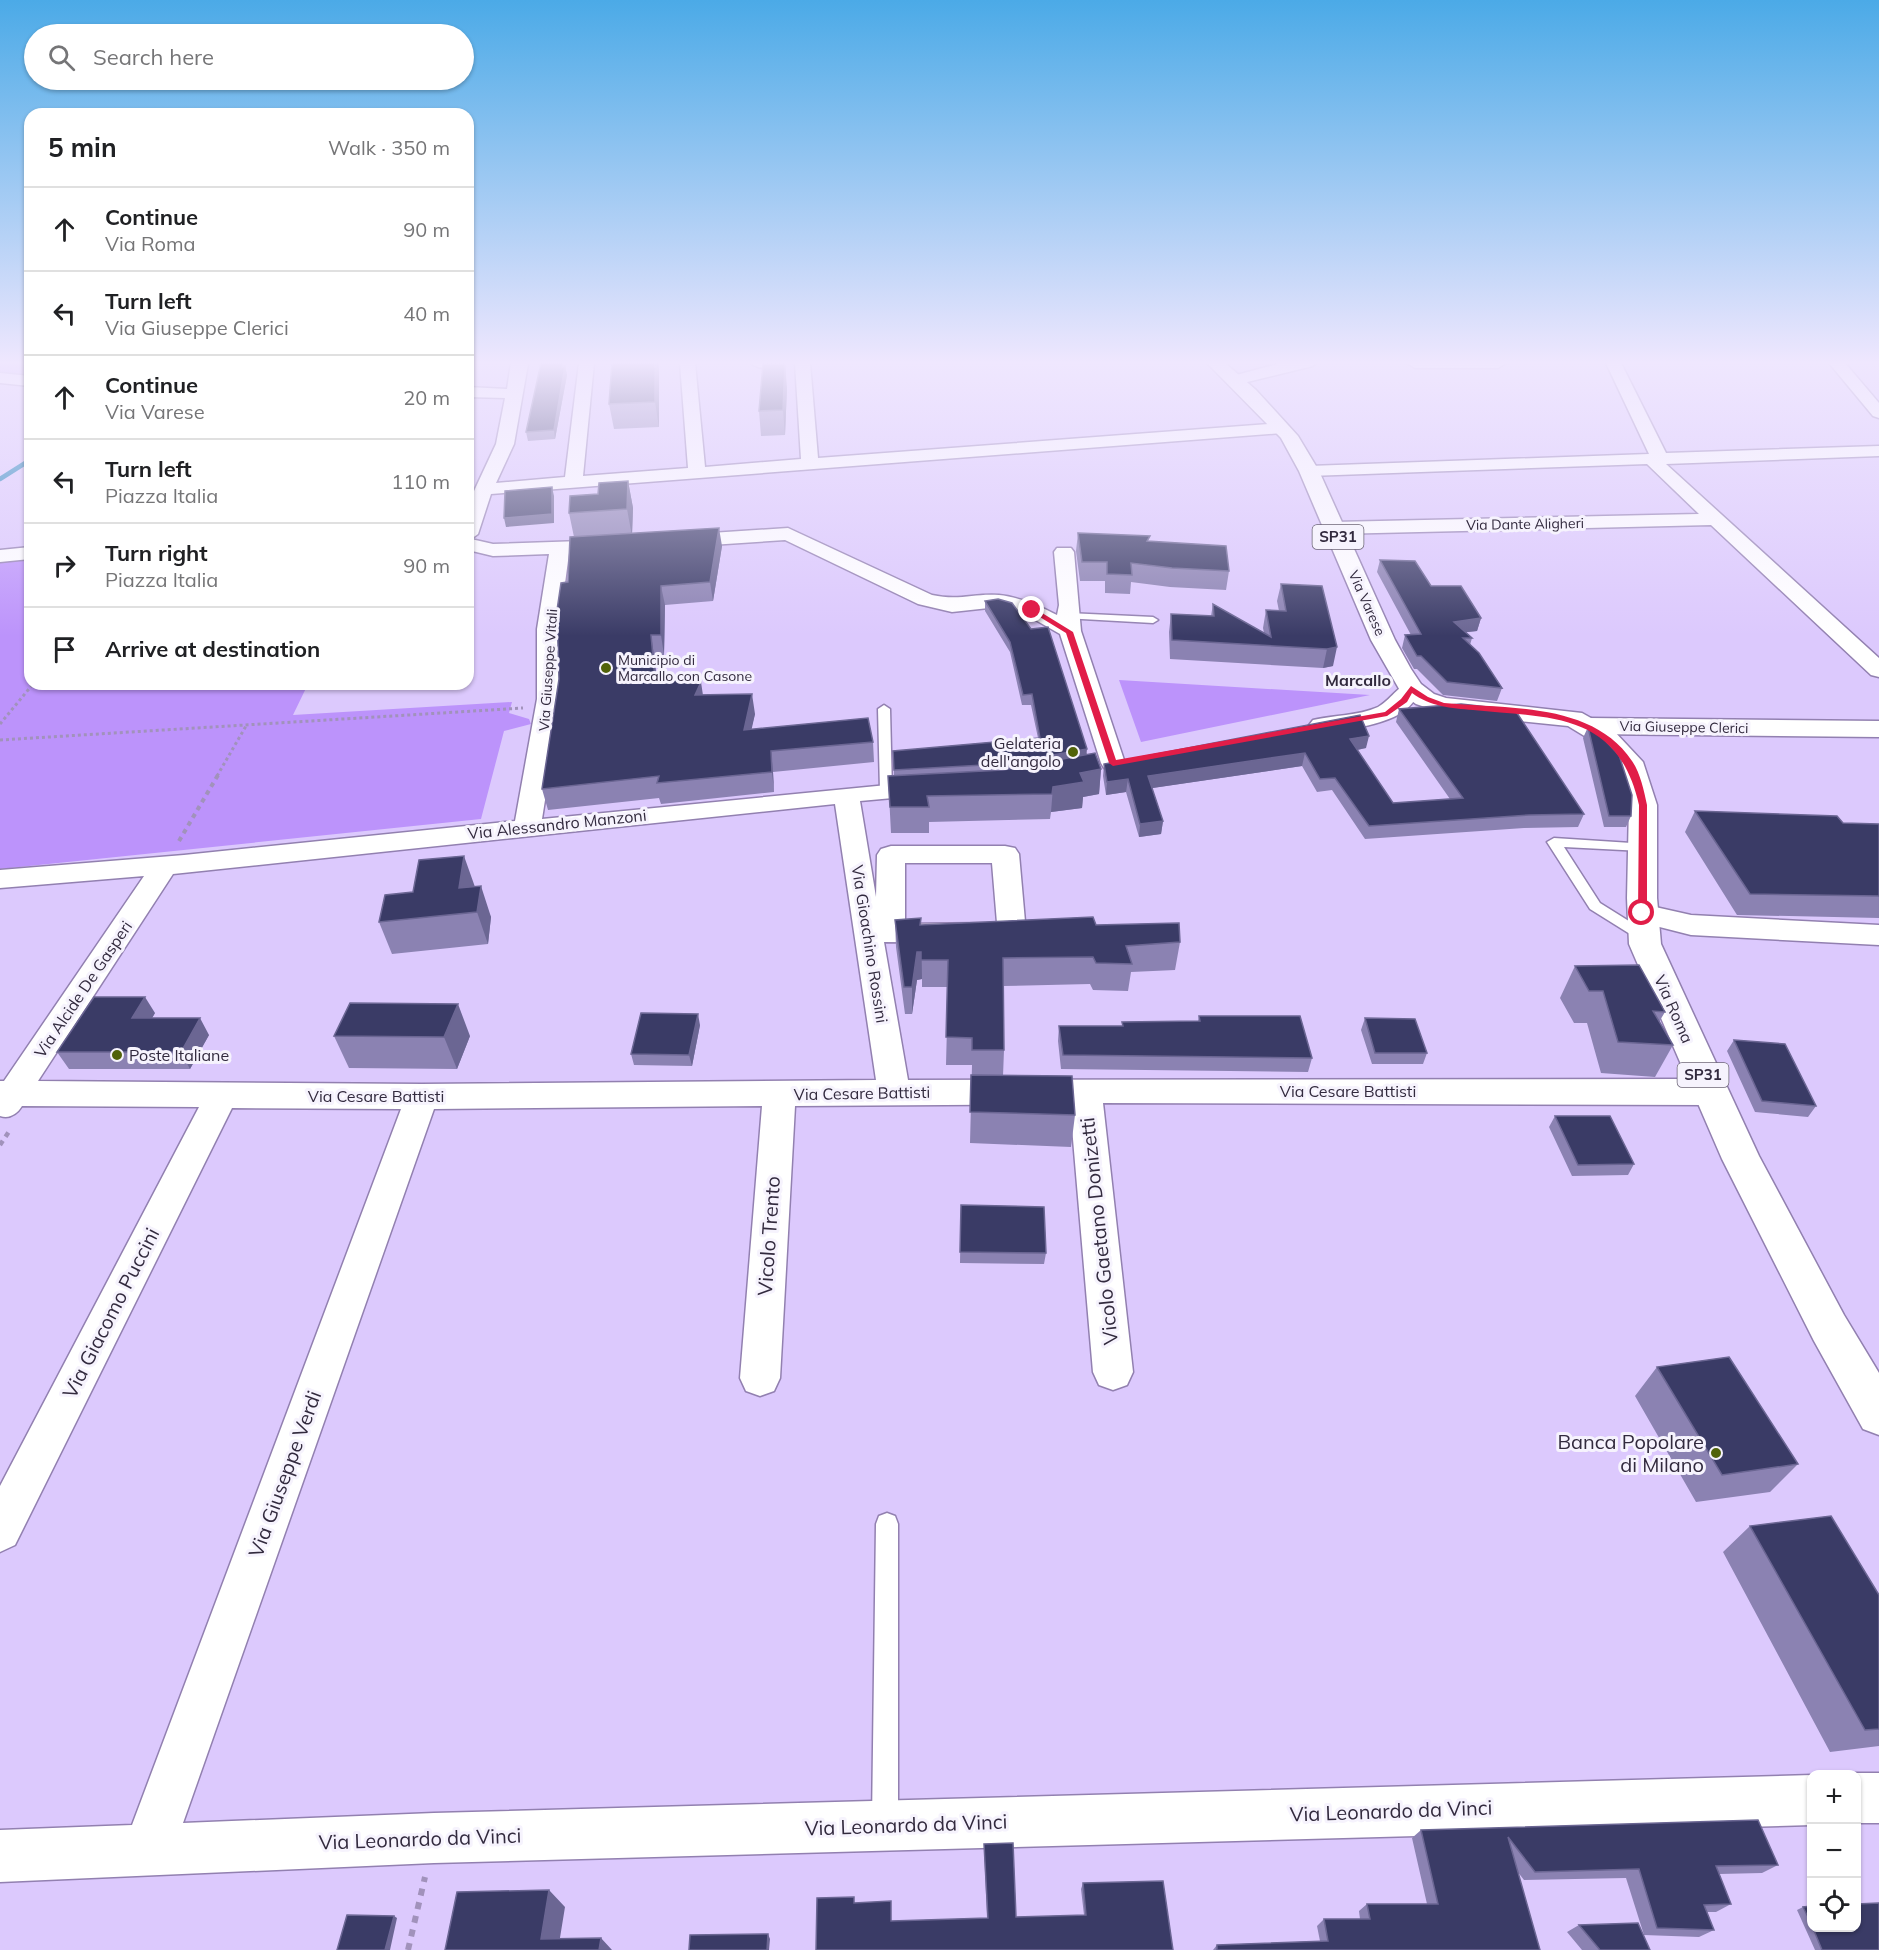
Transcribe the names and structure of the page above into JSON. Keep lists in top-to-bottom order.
{
  "streets": {
    "main road": [
      "SP31",
      "Via Varese",
      "Via Giuseppe Clerici",
      "Via Roma"
    ],
    "street": [
      "Via Dante Aligheri",
      "Via Giuseppe Vitali",
      "Via Alessandro Manzoni",
      "Via Gioachino Rossini",
      "Via Alcide De Gasperi",
      "Via Cesare Battisti",
      "Vicolo Gaetano Donizetti",
      "Vicolo Trento",
      "Via Giacomo Puccini",
      "Via Giuseppe Verdi",
      "Via Leonardo da Vinci"
    ]
  },
  "crossings": [
    ["Via Dante Aligheri", "Via Varese"],
    ["Via Varese", "Via Giuseppe Clerici"],
    ["Via Giuseppe Vitali", "Via Alessandro Manzoni"],
    ["Via Giuseppe Clerici", "Via Roma"],
    ["Via Alessandro Manzoni", "Via Gioachino Rossini"],
    ["Via Alessandro Manzoni", "Via Alcide De Gasperi"],
    ["Via Gioachino Rossini", "Via Cesare Battisti"],
    ["Via Alcide De Gasperi", "Via Cesare Battisti"],
    ["Via Roma", "Via Cesare Battisti"],
    ["Via Cesare Battisti", "Vicolo Gaetano Donizetti"],
    ["Via Cesare Battisti", "Vicolo Trento"],
    ["Via Cesare Battisti", "Via Giacomo Puccini"],
    ["Via Cesare Battisti", "Via Giuseppe Verdi"],
    ["Via Giuseppe Verdi", "Via Leonardo da Vinci"]
  ],
  "districts": ["Marcallo"],
  "places": [
    "Municipio di Marcallo con Casone",
    "Gelateria dell'angolo",
    "Poste Italiane",
    "Banca Popolare di Milano"
  ],
  "page": {
    "search": "Search here",
    "heading": ["5 min", "Walk · 350 m"],
    "list": [
      ["Continue", "Via Roma", "90 m"],
      ["Turn left", "Via Giuseppe Clerici", "40 m"],
      ["Continue", "Via Varese", "20 m"],
      ["Turn left", "Piazza Italia", "110 m"],
      ["Turn right", "Piazza Italia", "90 m"],
      "Arrive at destination"
    ],
    "map_buttons": ["+", "−"]
  }
}
